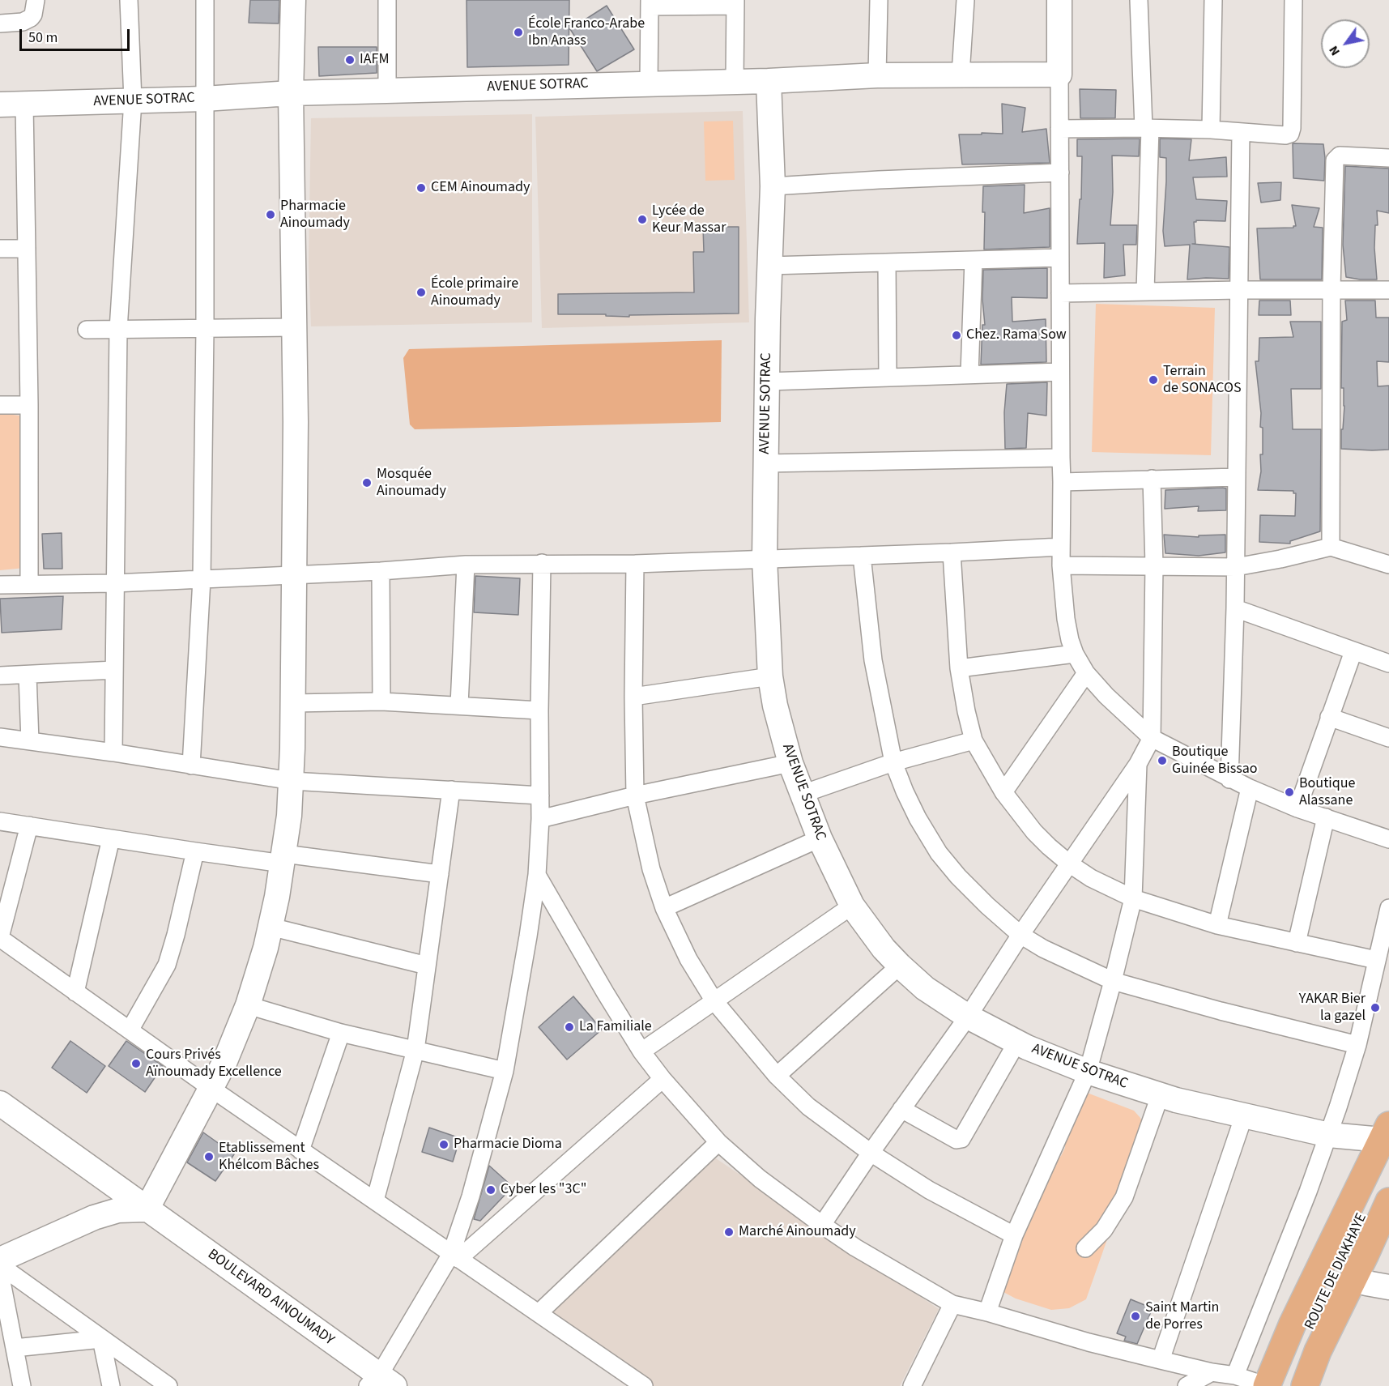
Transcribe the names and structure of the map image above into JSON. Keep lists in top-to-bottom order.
{
  "streets": {
    "main road": ["ROUTE DE DIAKHAYE"],
    "street": ["AVENUE SOTRAC", "BOULEVARD AINOUMADY"]
  },
  "crossings": [
    ["AVENUE SOTRAC", "ROUTE DE DIAKHAYE"]
  ],
  "places": [
    "École Franco-Arabe Ibn Anass",
    "IAFM",
    "CEM Ainoumady",
    "Pharmacie Ainoumady",
    "Lycée de Keur Massar",
    "École primaire Ainoumady",
    "Chez. Rama Sow",
    "Terrain de SONACOS",
    "Mosquée Ainoumady",
    "Boutique Guinée Bissao",
    "Boutique Alassane",
    "YAKAR Bier la gazel",
    "La Familiale",
    "Cours Privés Aïnoumady Excellence",
    "Pharmacie Dioma",
    "Etablissement Khélcom Bâches",
    "Cyber les \"3C\"",
    "Marché Ainoumady",
    "Saint Martin de Porres"
  ],
  "scale_bar": "50 m",
  "north": "bottom left"
}
